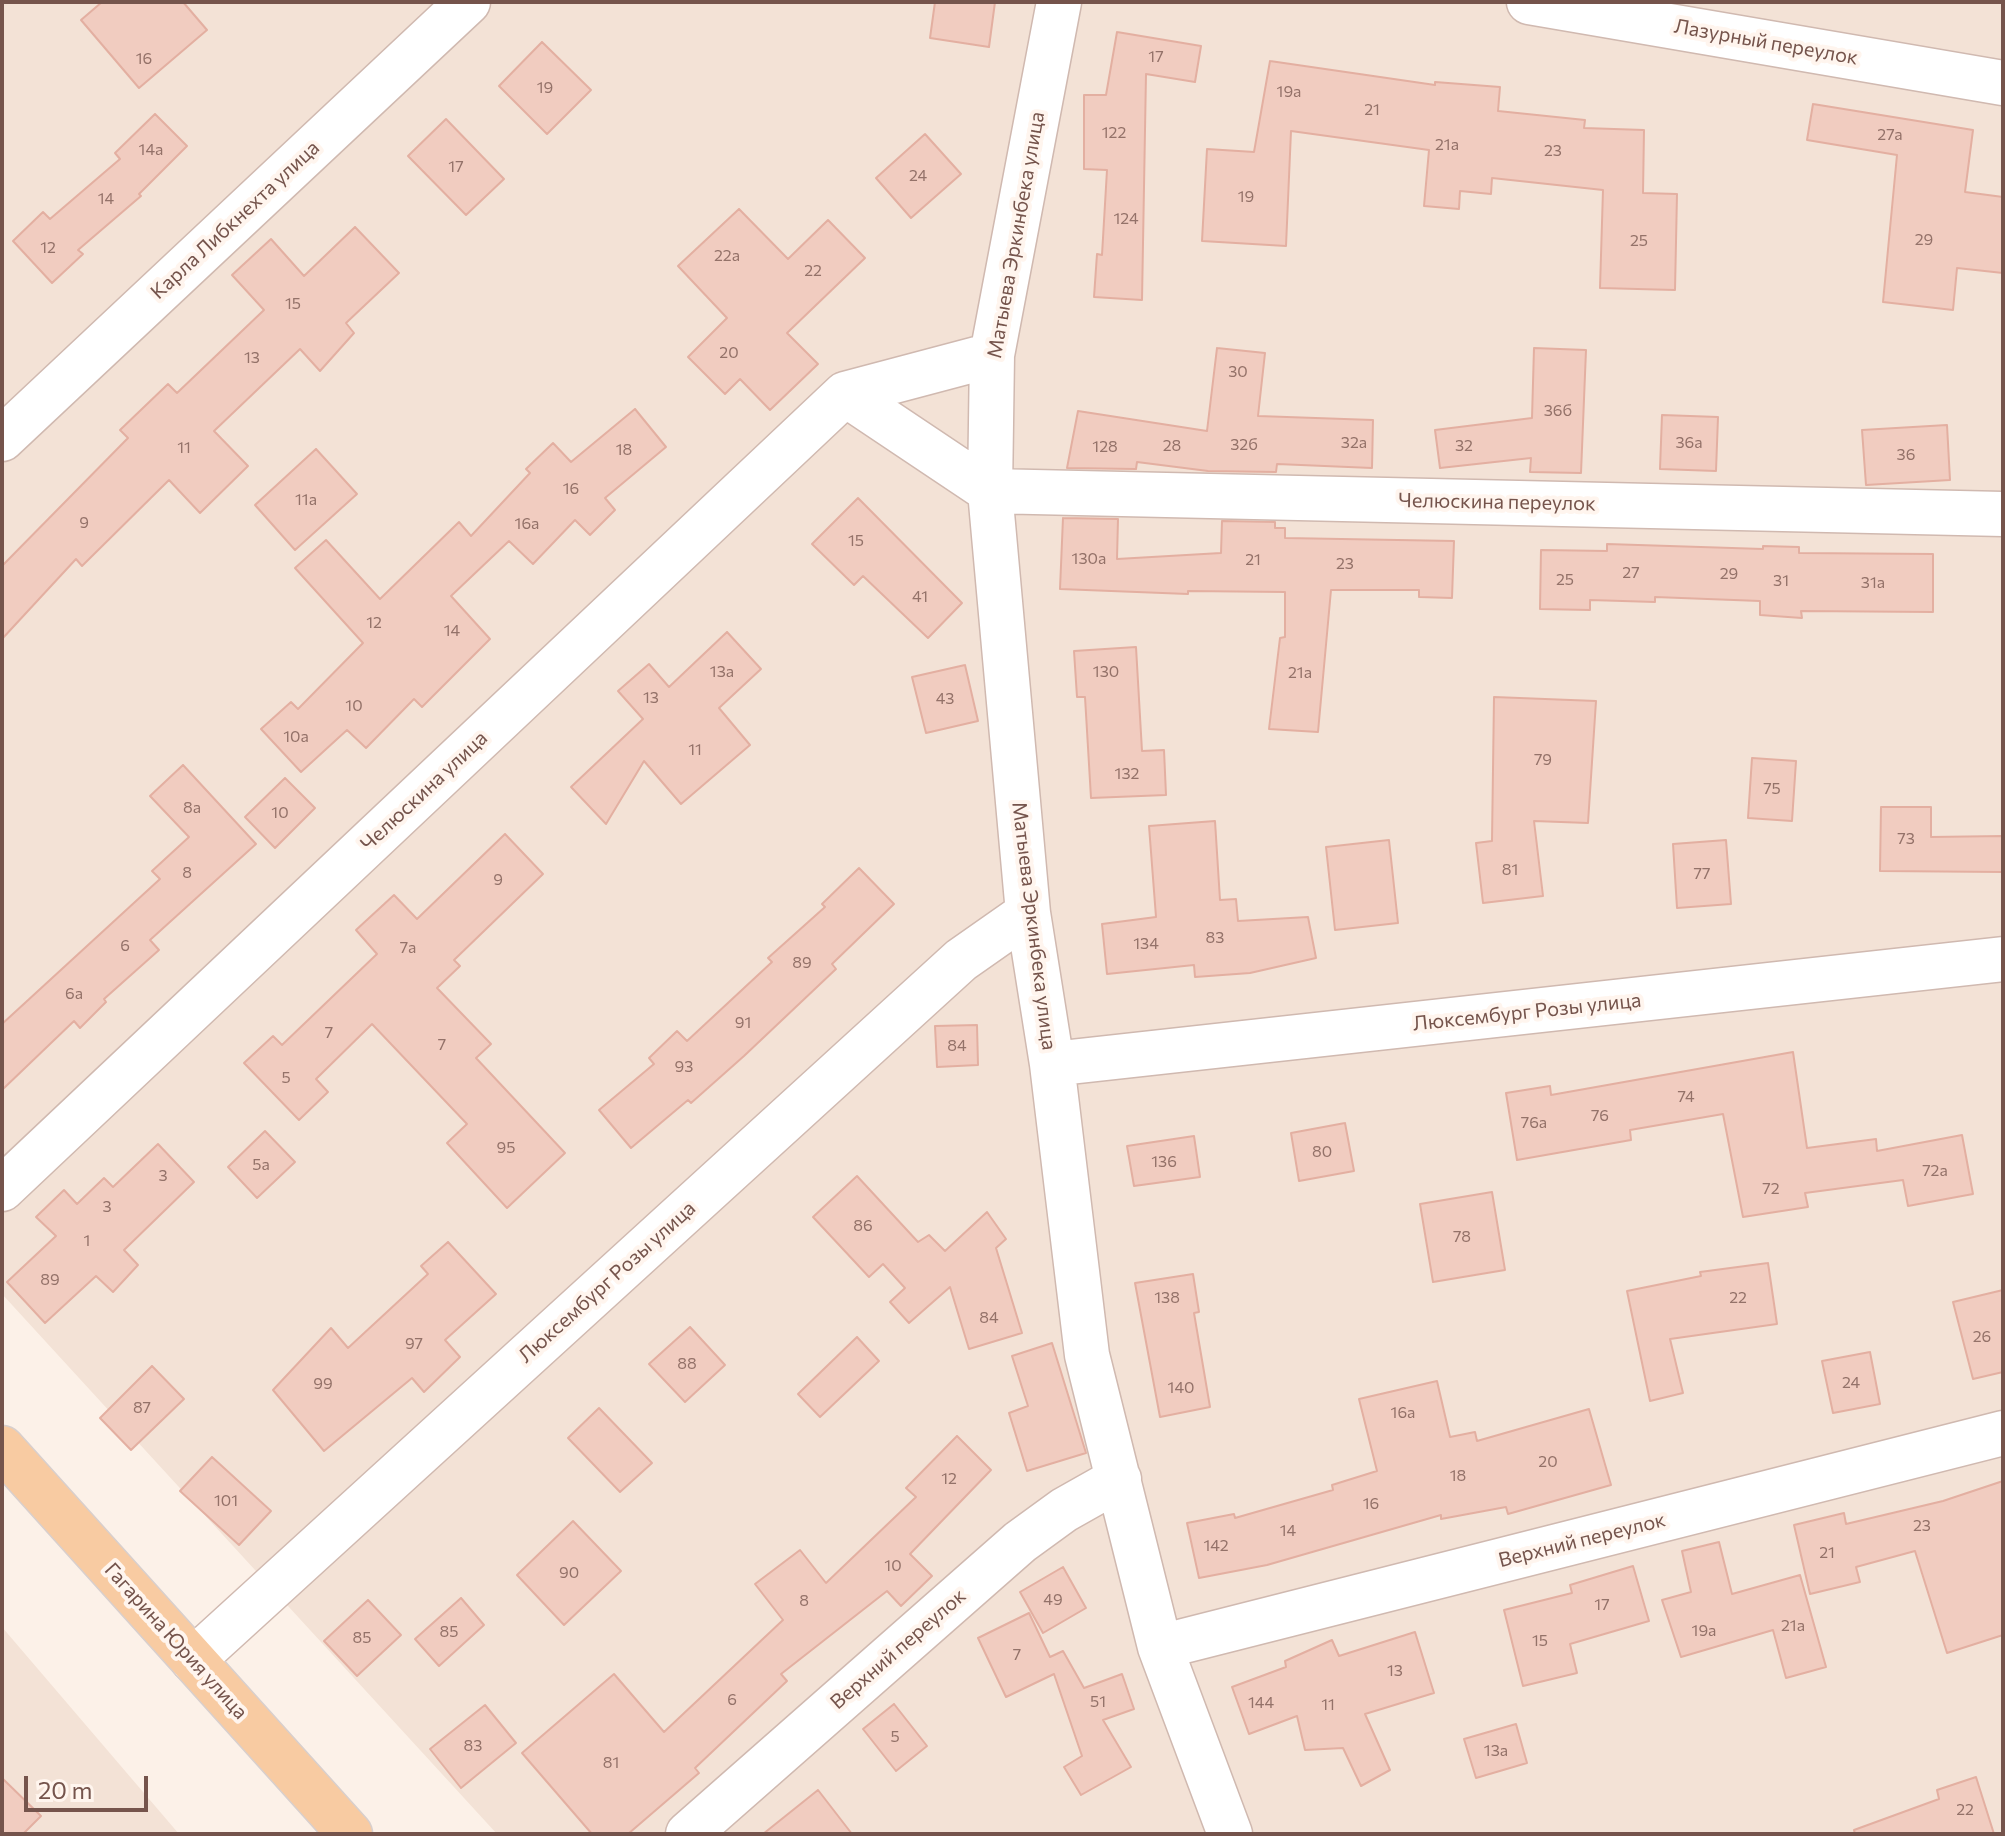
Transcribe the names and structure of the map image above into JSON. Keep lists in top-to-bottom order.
{
  "streets": {
    "main road": ["Гагарина Юрия улица"],
    "street": [
      "Лазурный переулок",
      "Карла Либкнехта улица",
      "Матыева Эркинбека улица",
      "Челюскина переулок",
      "Челюскина улица",
      "Люксембург Розы улица",
      "Верхний переулок"
    ]
  },
  "crossings": [
    ["Матыева Эркинбека улица", "Челюскина переулок"],
    ["Матыева Эркинбека улица", "Челюскина улица"],
    ["Матыева Эркинбека улица", "Люксембург Розы улица"],
    ["Матыева Эркинбека улица", "Верхний переулок"],
    ["Люксембург Розы улица", "Гагарина Юрия улица"]
  ],
  "house_numbers": [
    "17",
    "16",
    "19",
    "19a",
    "21",
    "122",
    "27a",
    "21a",
    "14a",
    "23",
    "17",
    "24",
    "19",
    "14",
    "124",
    "29",
    "25",
    "12",
    "22a",
    "22",
    "15",
    "20",
    "13",
    "30",
    "36б",
    "32а",
    "36а",
    "32б",
    "28",
    "32",
    "128",
    "11",
    "18",
    "36",
    "16",
    "11a",
    "9",
    "16a",
    "15",
    "130a",
    "21",
    "23",
    "27",
    "29",
    "25",
    "31",
    "31a",
    "41",
    "12",
    "14",
    "13a",
    "130",
    "21a",
    "13",
    "43",
    "10",
    "10a",
    "11",
    "79",
    "132",
    "75",
    "8a",
    "10",
    "73",
    "81",
    "8",
    "77",
    "9",
    "83",
    "134",
    "6",
    "7a",
    "89",
    "6a",
    "91",
    "7",
    "7",
    "84",
    "93",
    "5",
    "74",
    "76",
    "76a",
    "95",
    "80",
    "136",
    "5a",
    "72a",
    "3",
    "72",
    "3",
    "86",
    "78",
    "1",
    "89",
    "138",
    "22",
    "84",
    "26",
    "97",
    "88",
    "24",
    "99",
    "140",
    "87",
    "16a",
    "20",
    "18",
    "12",
    "101",
    "16",
    "23",
    "14",
    "142",
    "21",
    "10",
    "90",
    "49",
    "8",
    "17",
    "21a",
    "19a",
    "85",
    "85",
    "15",
    "7",
    "13",
    "6",
    "51",
    "144",
    "11",
    "5",
    "83",
    "13a",
    "81",
    "22"
  ],
  "scale_bar": "20 m"
}
